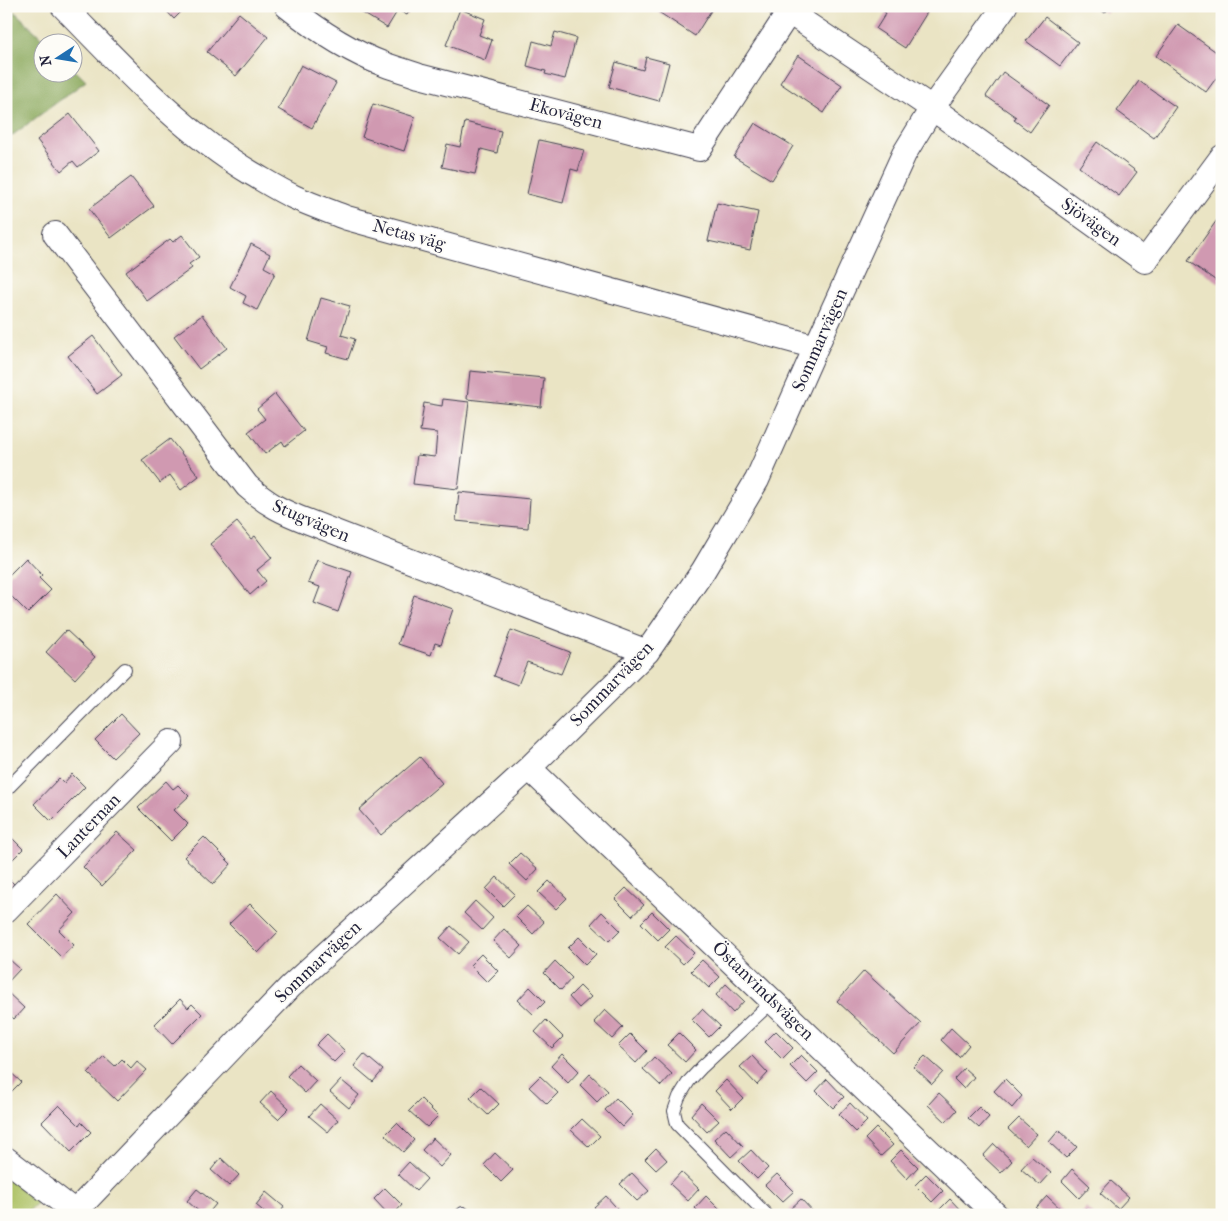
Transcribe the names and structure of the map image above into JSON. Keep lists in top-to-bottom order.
{
  "streets": {
    "street": [
      "Ekovägen",
      "Sjövägen",
      "Netas väg",
      "Sommarvägen",
      "Stugvägen",
      "Lanternan",
      "Östanvindsvägen"
    ]
  },
  "crossings": [
    ["Ekovägen", "Sjövägen"],
    ["Ekovägen", "Sommarvägen"],
    ["Sjövägen", "Sommarvägen"],
    ["Netas väg", "Sommarvägen"],
    ["Sommarvägen", "Stugvägen"],
    ["Sommarvägen", "Östanvindsvägen"]
  ],
  "north": "left"
}
